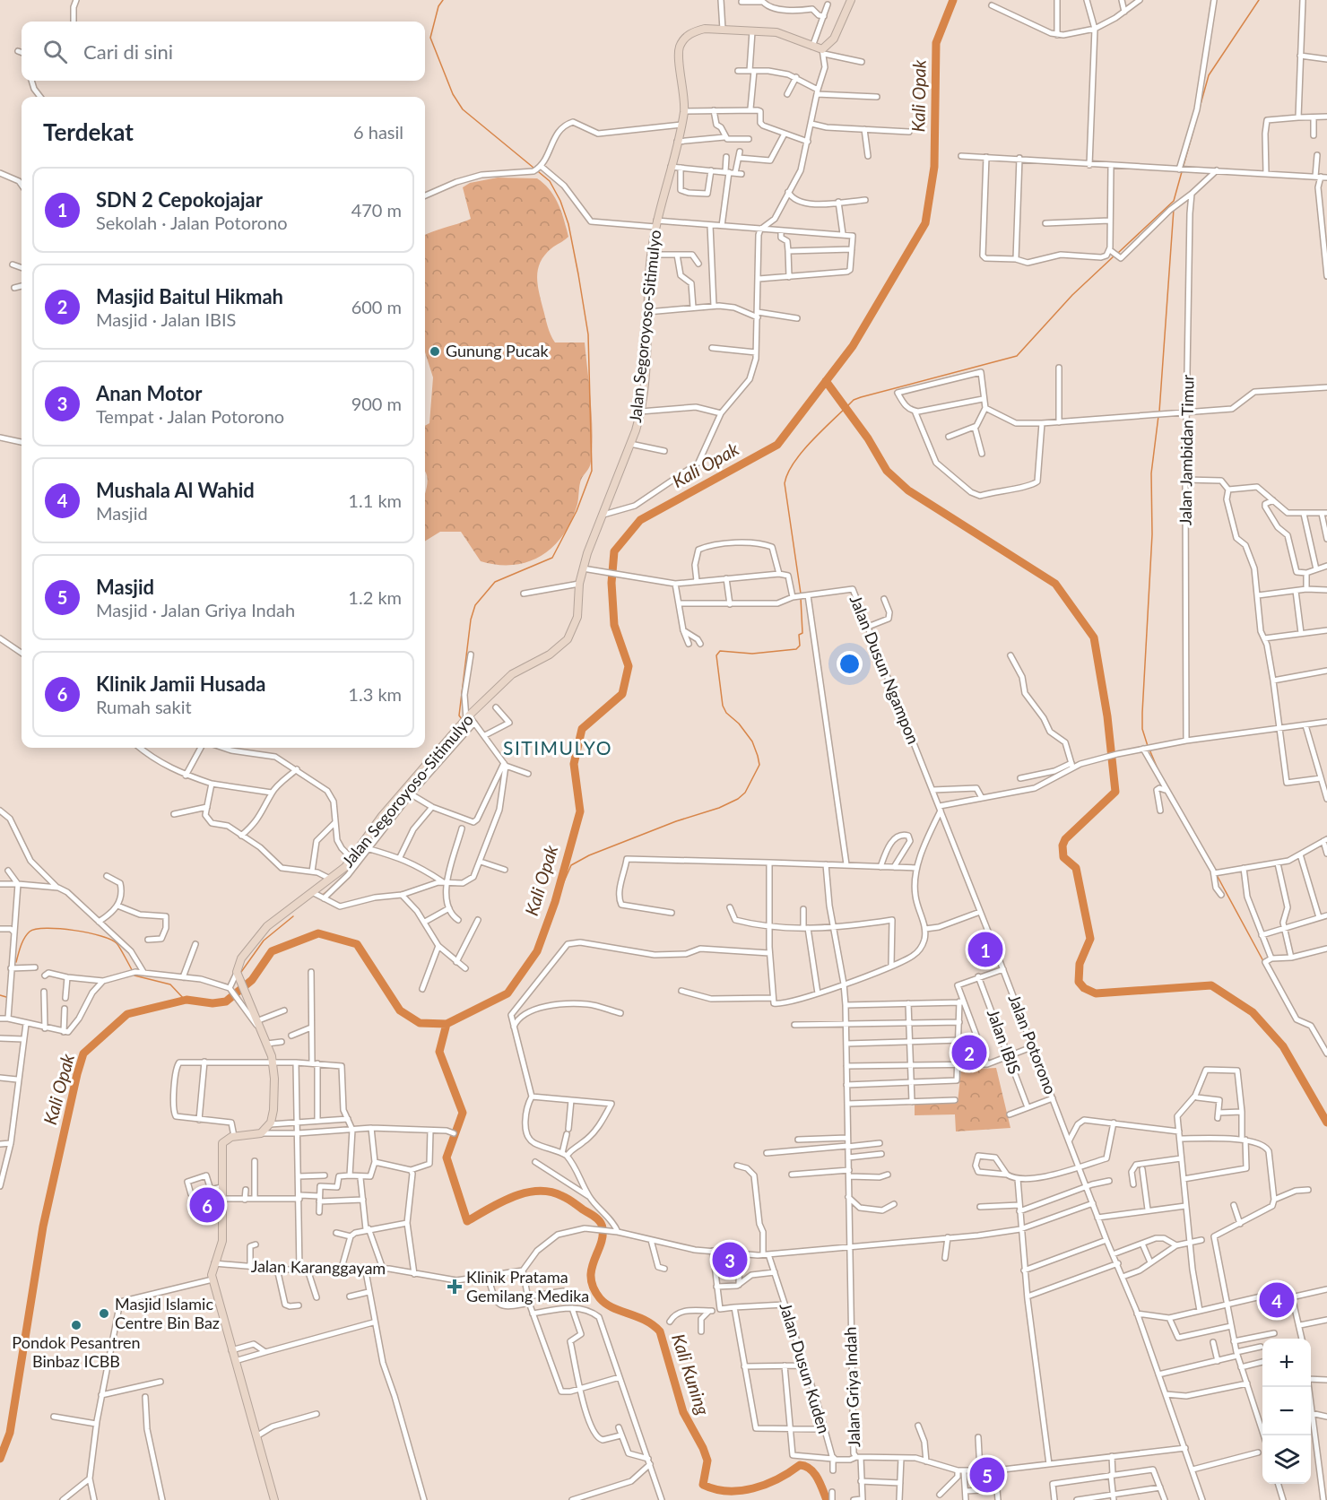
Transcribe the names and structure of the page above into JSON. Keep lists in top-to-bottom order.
{
  "streets": {
    "main road": ["Jalan Segoroyoso-Sitimulyo"],
    "street": [
      "Jalan Jambidan Timur",
      "Jalan Dusun Ngampon",
      "Jalan IBIS",
      "Jalan Potorono",
      "Jalan Karanggayam",
      "Jalan Dusun Kuden",
      "Jalan Griya Indah"
    ]
  },
  "crossings": [
    ["Jalan Dusun Ngampon", "Jalan Potorono"],
    ["Jalan Potorono", "Jalan Griya Indah"]
  ],
  "districts": ["SITIMULYO"],
  "water": ["Kali Opak", "Kali Kuning"],
  "places": {
    "other": ["Gunung Pucak", "Masjid Islamic Centre Bin Baz", "Pondok Pesantren Binbaz ICBB"],
    "health": ["Klinik Pratama Gemilang Medika"]
  },
  "page": {
    "search": "Cari di sini",
    "heading": ["Terdekat", "6 hasil"],
    "list": [
      {
        "mark": "1",
        "name": "SDN 2 Cepokojajar",
        "note": "Sekolah · Jalan Potorono",
        "value": "470 m"
      },
      {
        "mark": "2",
        "name": "Masjid Baitul Hikmah",
        "note": "Masjid · Jalan IBIS",
        "value": "600 m"
      },
      {
        "mark": "3",
        "name": "Anan Motor",
        "note": "Tempat · Jalan Potorono",
        "value": "900 m"
      },
      {
        "mark": "4",
        "name": "Mushala Al Wahid",
        "note": "Masjid",
        "value": "1.1 km"
      },
      {
        "mark": "5",
        "name": "Masjid",
        "note": "Masjid · Jalan Griya Indah",
        "value": "1.2 km"
      },
      {
        "mark": "6",
        "name": "Klinik Jamii Husada",
        "note": "Rumah sakit",
        "value": "1.3 km"
      }
    ],
    "pins": [
      "1",
      "2",
      "6",
      "3",
      "4",
      "5"
    ],
    "map_buttons": ["+", "−"]
  }
}
